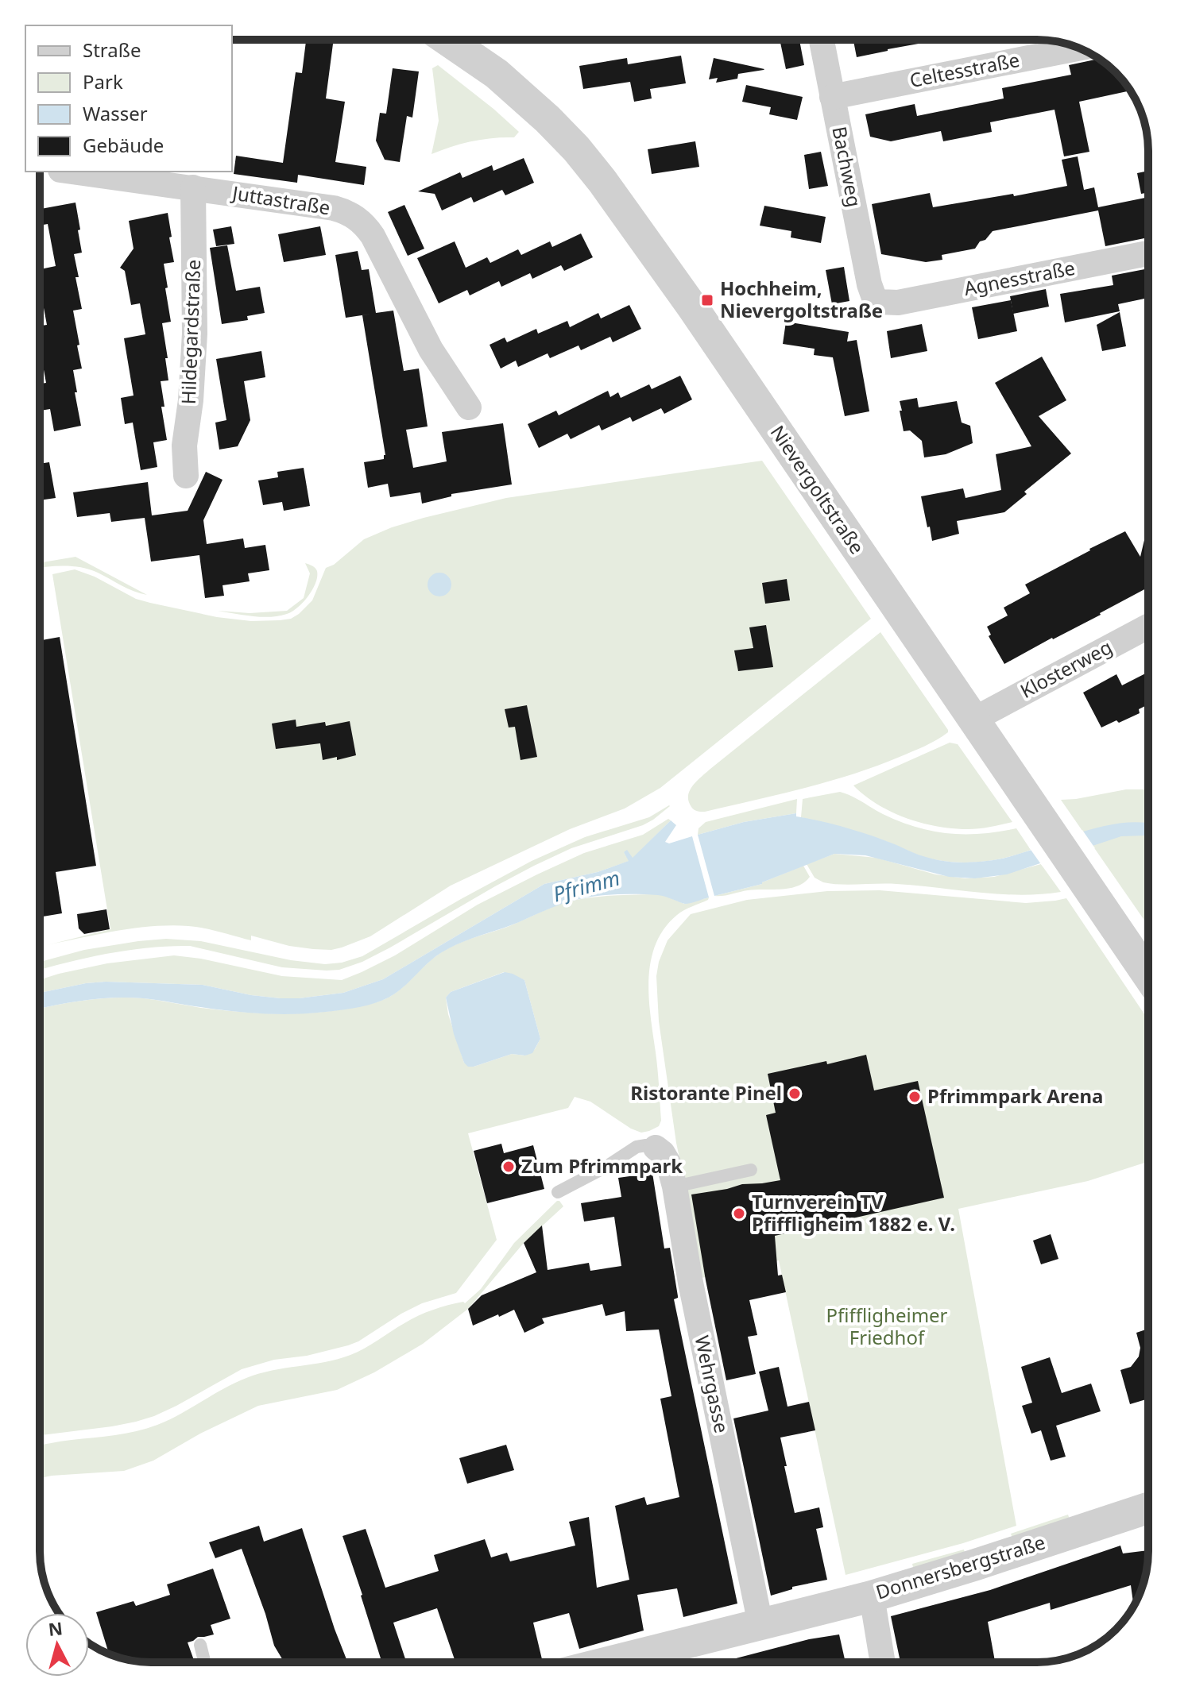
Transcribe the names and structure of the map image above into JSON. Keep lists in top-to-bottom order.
{
  "streets": {
    "street": [
      "Celtesstraße",
      "Bachweg",
      "Juttastraße",
      "Agnesstraße",
      "Hildegardstraße",
      "Nievergoltstraße",
      "Klosterweg",
      "Wehrgasse",
      "Donnersbergstraße"
    ]
  },
  "crossings": [
    ["Celtesstraße", "Bachweg"],
    ["Bachweg", "Agnesstraße"],
    ["Juttastraße", "Hildegardstraße"],
    ["Nievergoltstraße", "Klosterweg"],
    ["Wehrgasse", "Donnersbergstraße"]
  ],
  "water": ["Pfrimm"],
  "parks": ["Pfiffligheimer Friedhof"],
  "places": {
    "transit": ["Hochheim, Nievergoltstraße"],
    "other": [
      "Ristorante Pinel",
      "Pfrimmpark Arena",
      "Zum Pfrimmpark",
      "Turnverein TV Pfiffligheim 1882 e. V."
    ]
  },
  "legend": [
    "Straße",
    "Park",
    "Wasser",
    "Gebäude"
  ],
  "north": "top"
}
